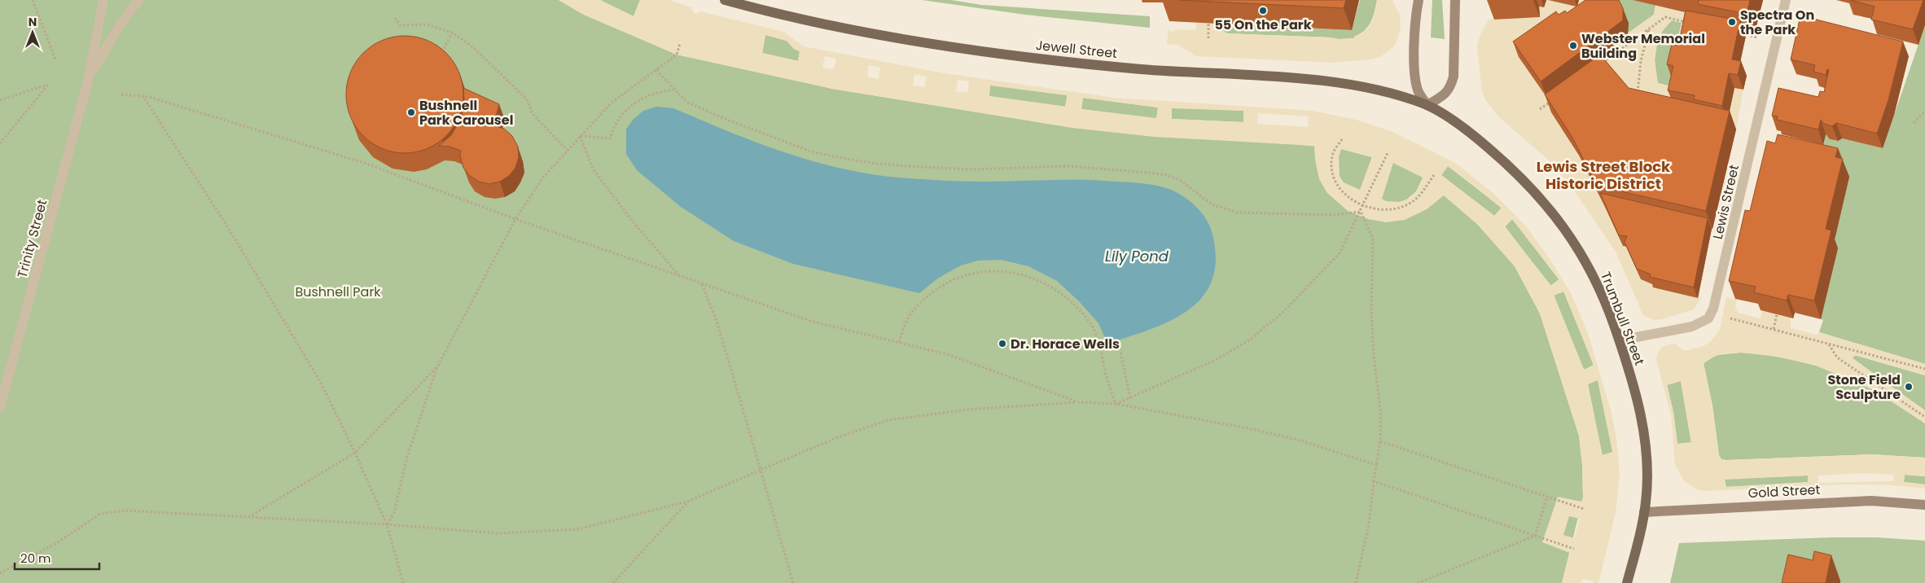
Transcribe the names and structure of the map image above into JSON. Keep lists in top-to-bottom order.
{
  "streets": {
    "main road": ["Jewell Street", "Trumbull Street"],
    "street": ["Lewis Street", "Trinity Street", "Gold Street"]
  },
  "crossings": [
    ["Jewell Street", "Trumbull Street"],
    ["Lewis Street", "Trumbull Street"],
    ["Trumbull Street", "Gold Street"]
  ],
  "districts": ["Lewis Street Block Historic District"],
  "water": ["Lily Pond"],
  "parks": ["Bushnell Park"],
  "places": [
    "55 On the Park",
    "Spectra On the Park",
    "Webster Memorial Building",
    "Bushnell Park Carousel",
    "Dr. Horace Wells",
    "Stone Field Sculpture"
  ],
  "scale_bar": "20 m",
  "north": "top"
}
